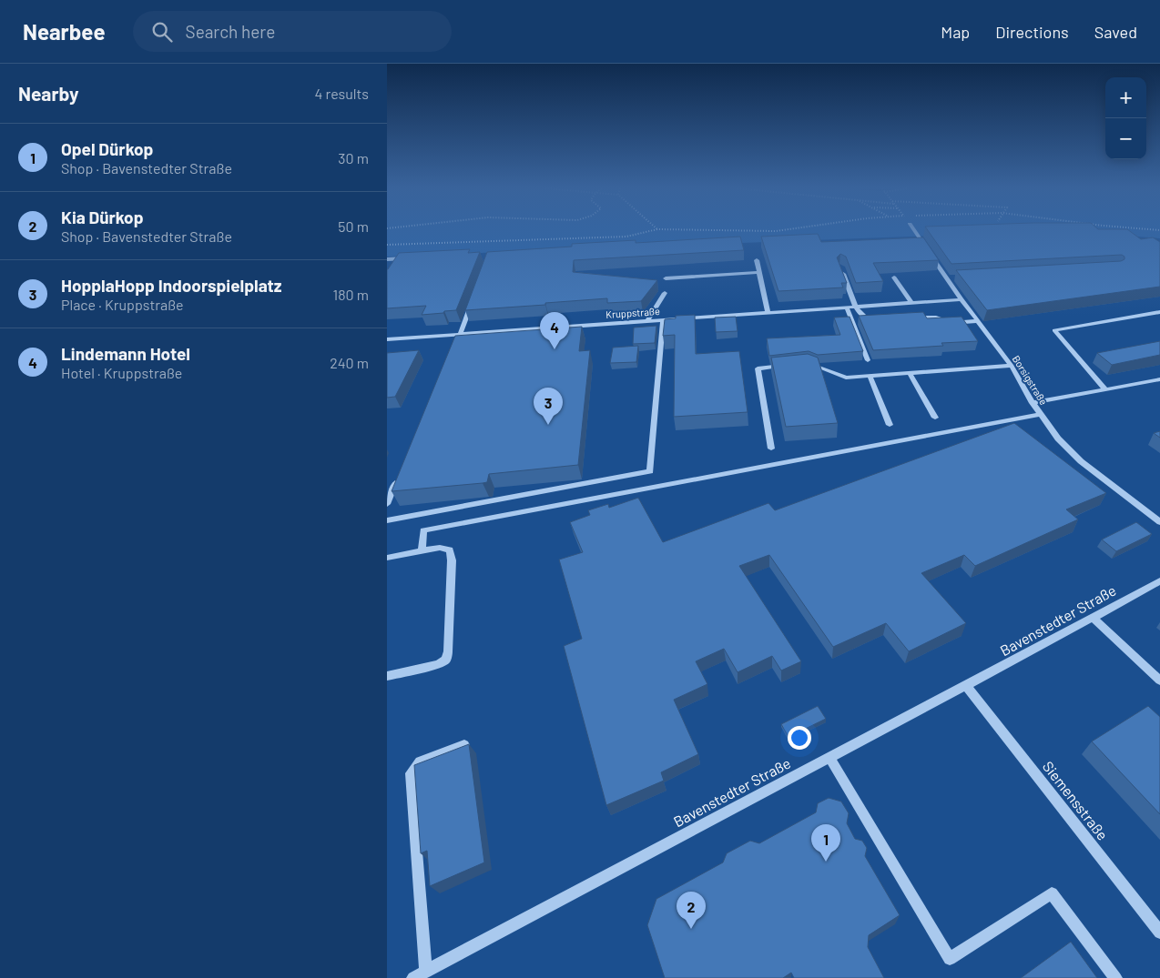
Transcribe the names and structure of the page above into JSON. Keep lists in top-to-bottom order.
{
  "streets": {
    "street": [
      "Kruppstraße",
      "Borsigstraße",
      "Bavenstedter Straße",
      "Siemensstraße"
    ]
  },
  "crossings": [
    ["Kruppstraße", "Borsigstraße"],
    ["Bavenstedter Straße", "Siemensstraße"]
  ],
  "page": {
    "header": "Nearbee",
    "search": "Search here",
    "nav": ["Map", "Directions", "Saved"],
    "heading": ["Nearby", "4 results"],
    "map_buttons": ["+", "−"],
    "list": [
      {
        "mark": "1",
        "name": "Opel Dürkop",
        "note": "Shop · Bavenstedter Straße",
        "value": "30 m"
      },
      {
        "mark": "2",
        "name": "Kia Dürkop",
        "note": "Shop · Bavenstedter Straße",
        "value": "50 m"
      },
      {
        "mark": "3",
        "name": "HopplaHopp Indoorspielplatz",
        "note": "Place · Kruppstraße",
        "value": "180 m"
      },
      {
        "mark": "4",
        "name": "Lindemann Hotel",
        "note": "Hotel · Kruppstraße",
        "value": "240 m"
      }
    ],
    "pins": [
      "4",
      "3",
      "1",
      "2"
    ]
  }
}
